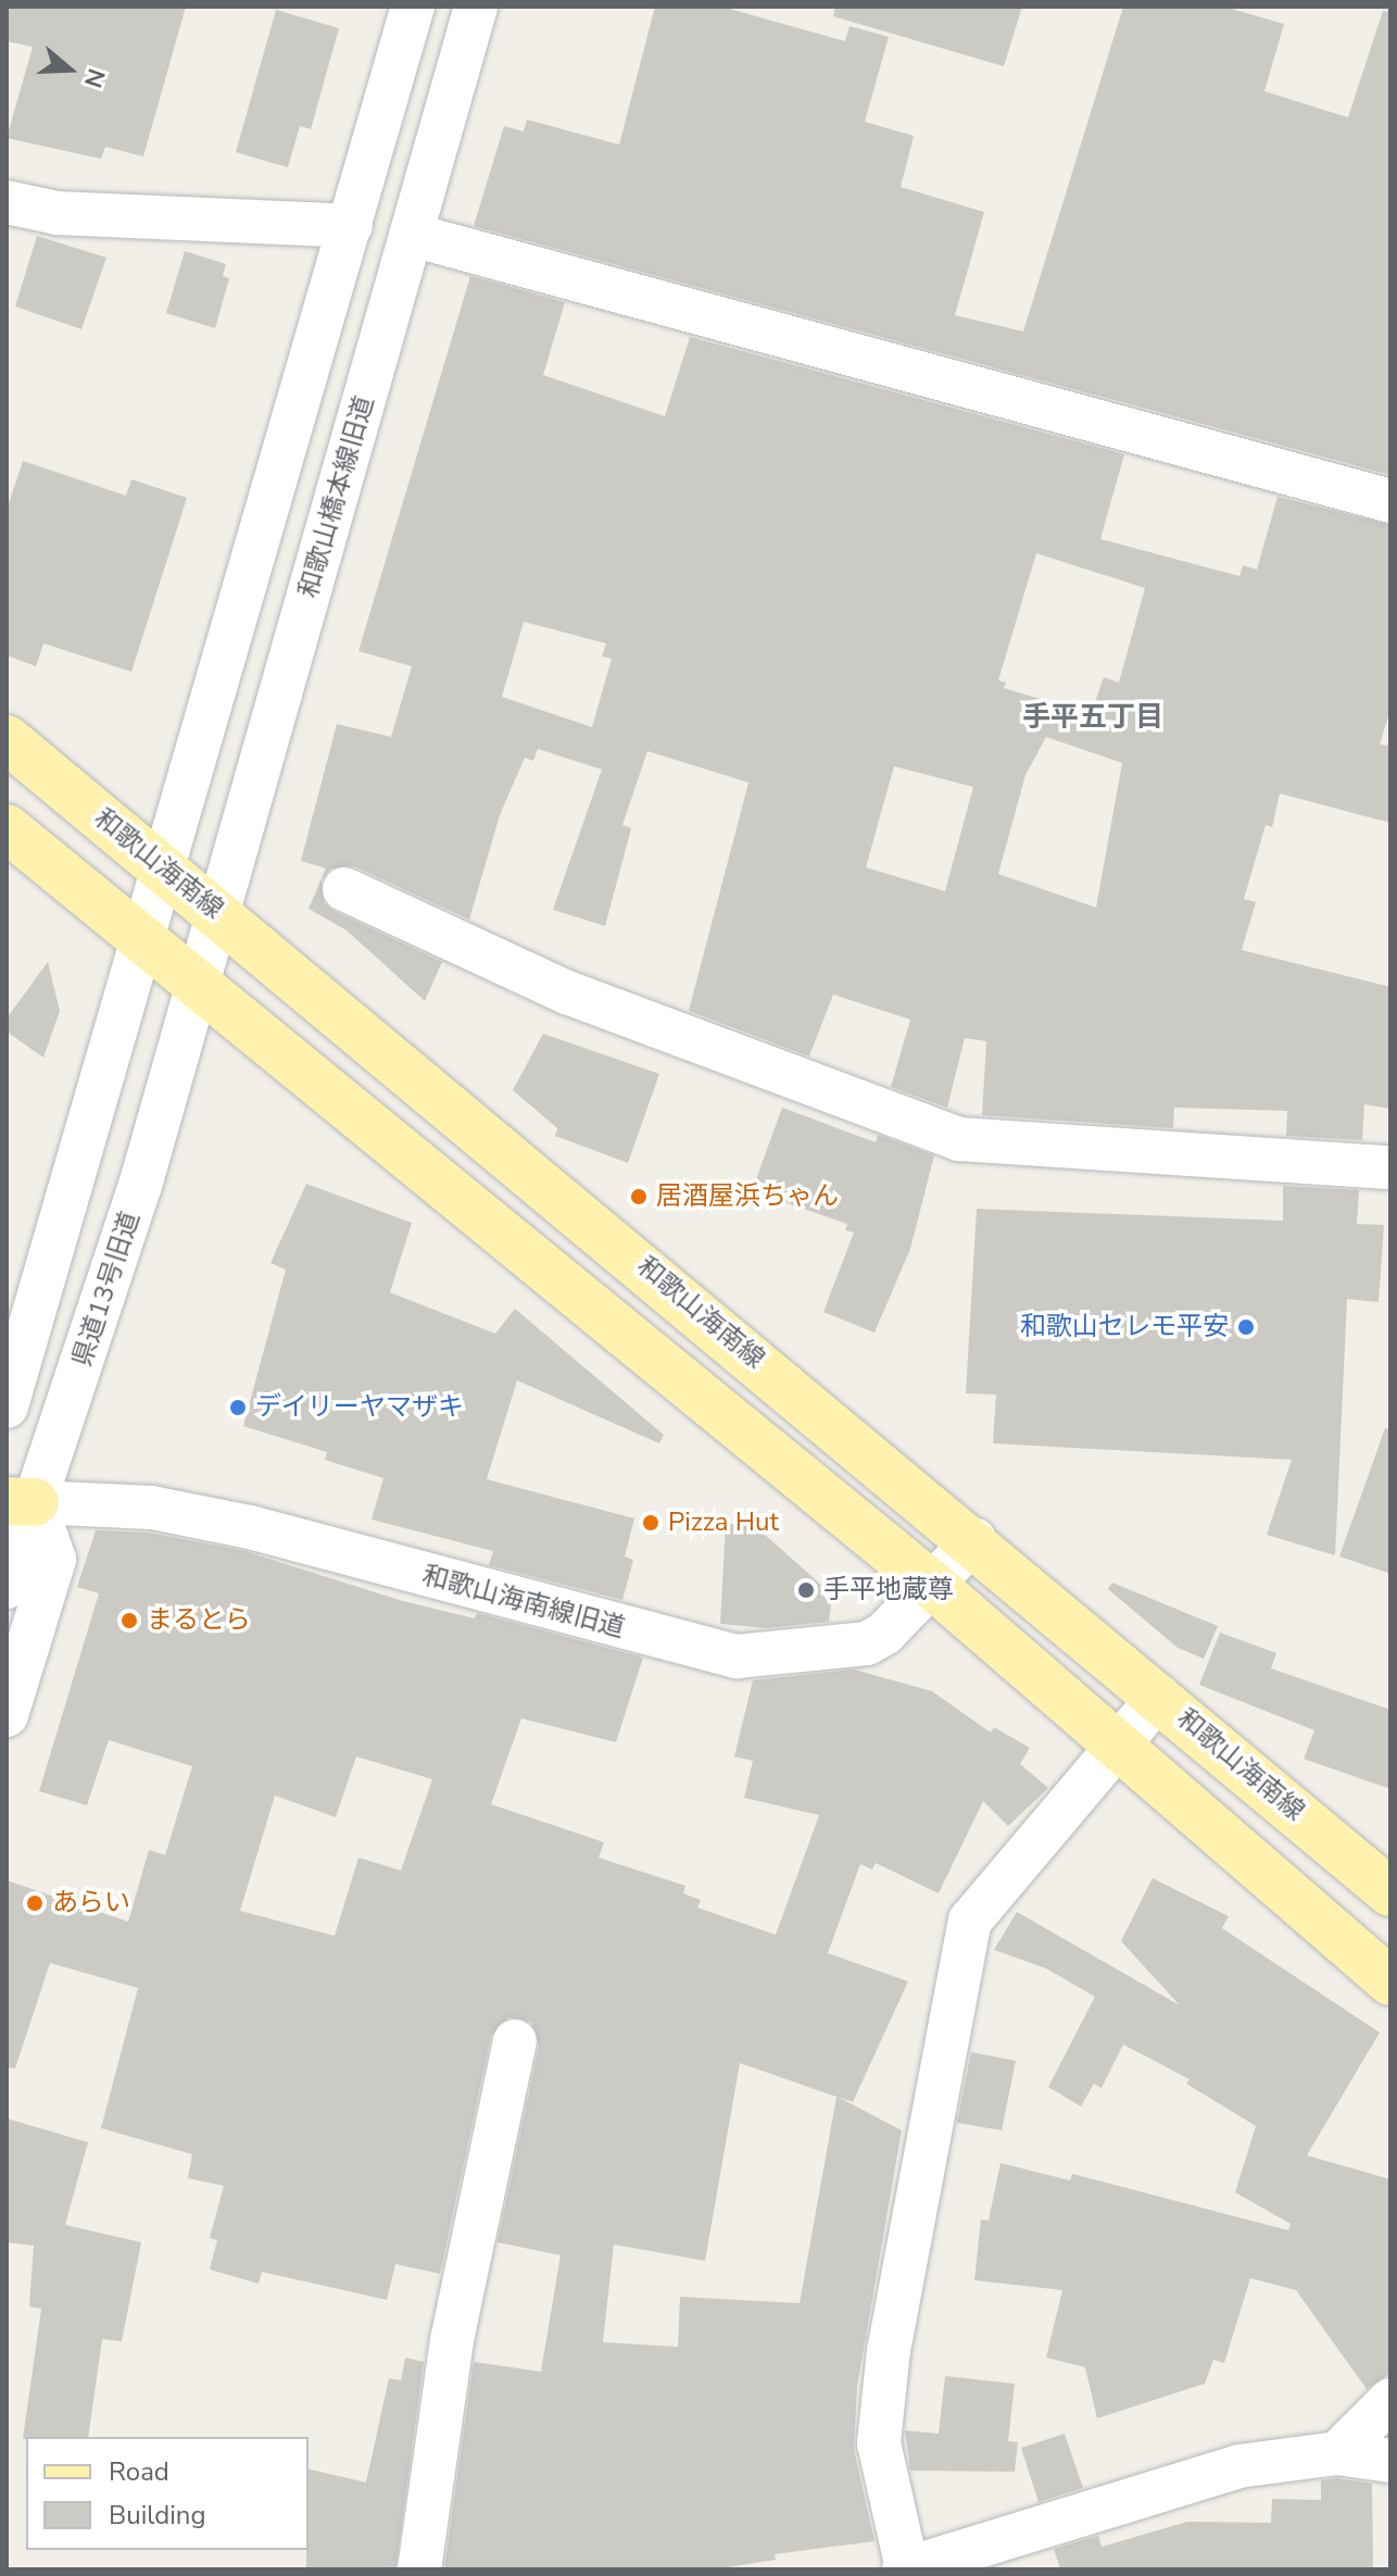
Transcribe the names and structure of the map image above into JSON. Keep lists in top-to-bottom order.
{
  "streets": {
    "main road": ["和歌山海南線"],
    "street": ["和歌山橋本線旧道", "県道13号旧道", "和歌山海南線旧道"]
  },
  "crossings": [
    ["和歌山橋本線旧道", "和歌山海南線"],
    ["和歌山橋本線旧道", "県道13号旧道"],
    ["和歌山海南線", "和歌山海南線旧道"],
    ["県道13号旧道", "和歌山海南線旧道"]
  ],
  "districts": ["手平五丁目"],
  "places": [
    "居酒屋浜ちゃん",
    "和歌山セレモ平安",
    "デイリーヤマザキ",
    "Pizza Hut",
    "手平地蔵尊",
    "まるとら",
    "あらい"
  ],
  "legend": ["Road", "Building"],
  "north": "right"
}
